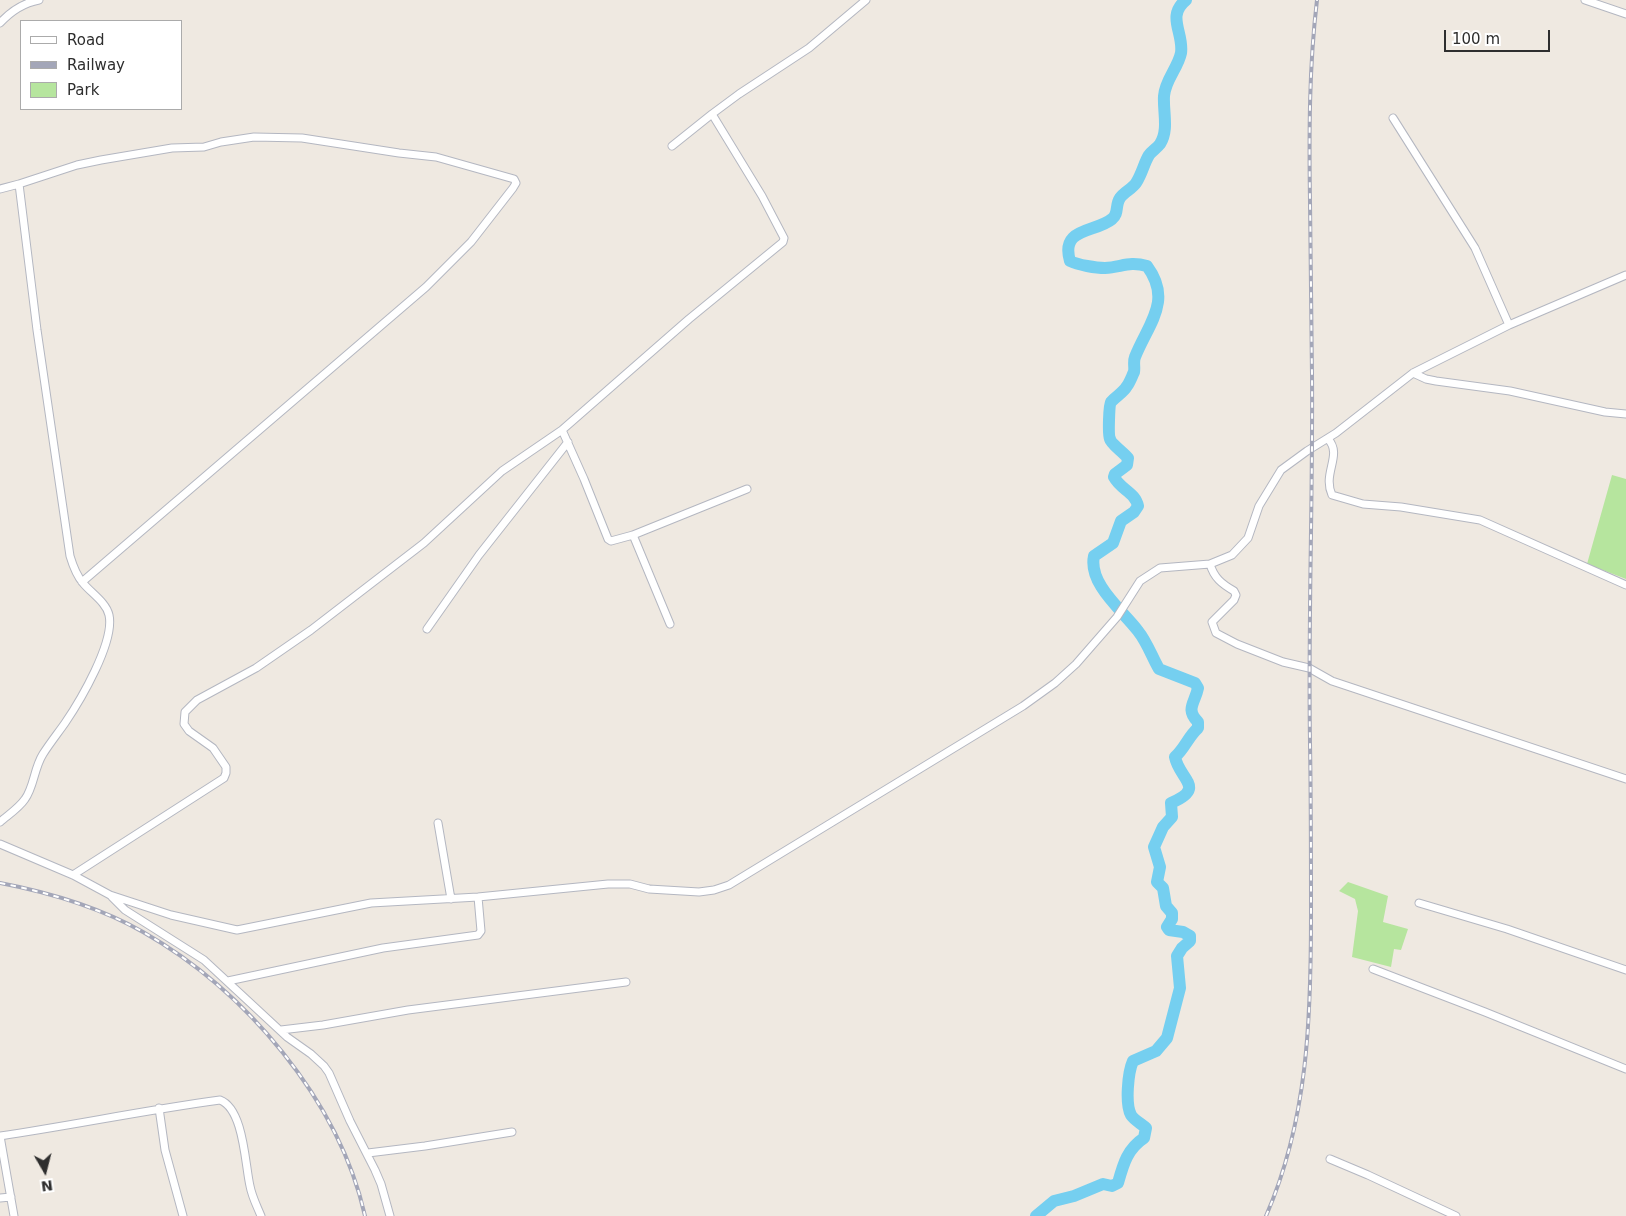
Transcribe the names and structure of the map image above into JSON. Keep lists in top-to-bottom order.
{
  "legend": ["Road", "Railway", "Park"],
  "scale_bar": "100 m",
  "north": "bottom"
}
